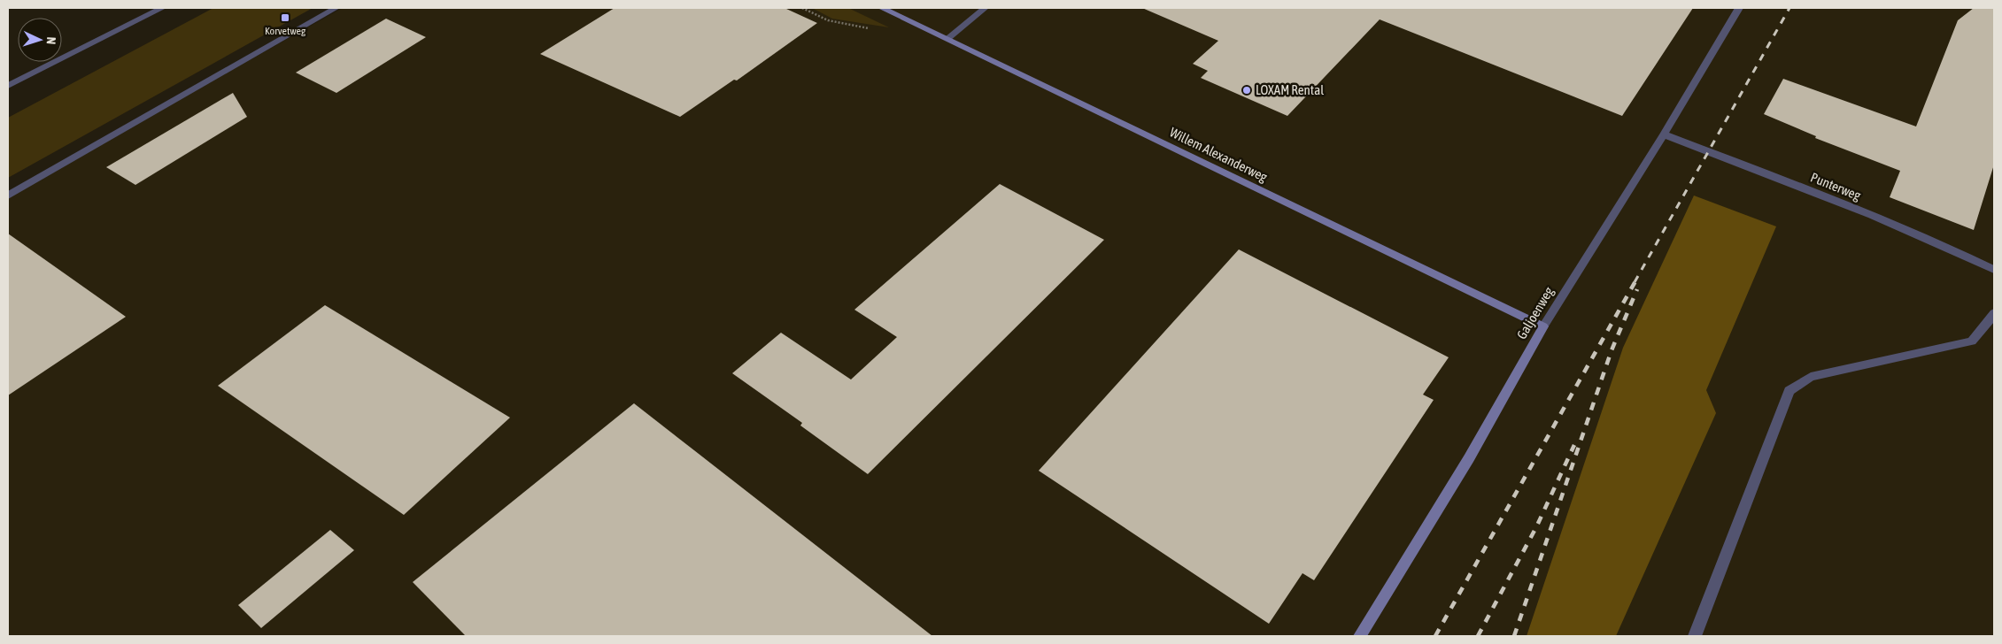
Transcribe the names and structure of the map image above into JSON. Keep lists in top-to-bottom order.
{
  "streets": {
    "street": ["Willem Alexanderweg", "Punterweg", "Galjoenweg"]
  },
  "crossings": [
    ["Willem Alexanderweg", "Galjoenweg"],
    ["Punterweg", "Galjoenweg"]
  ],
  "places": {
    "transit": ["Korvetweg"],
    "other": ["LOXAM Rental"]
  },
  "north": "right"
}
